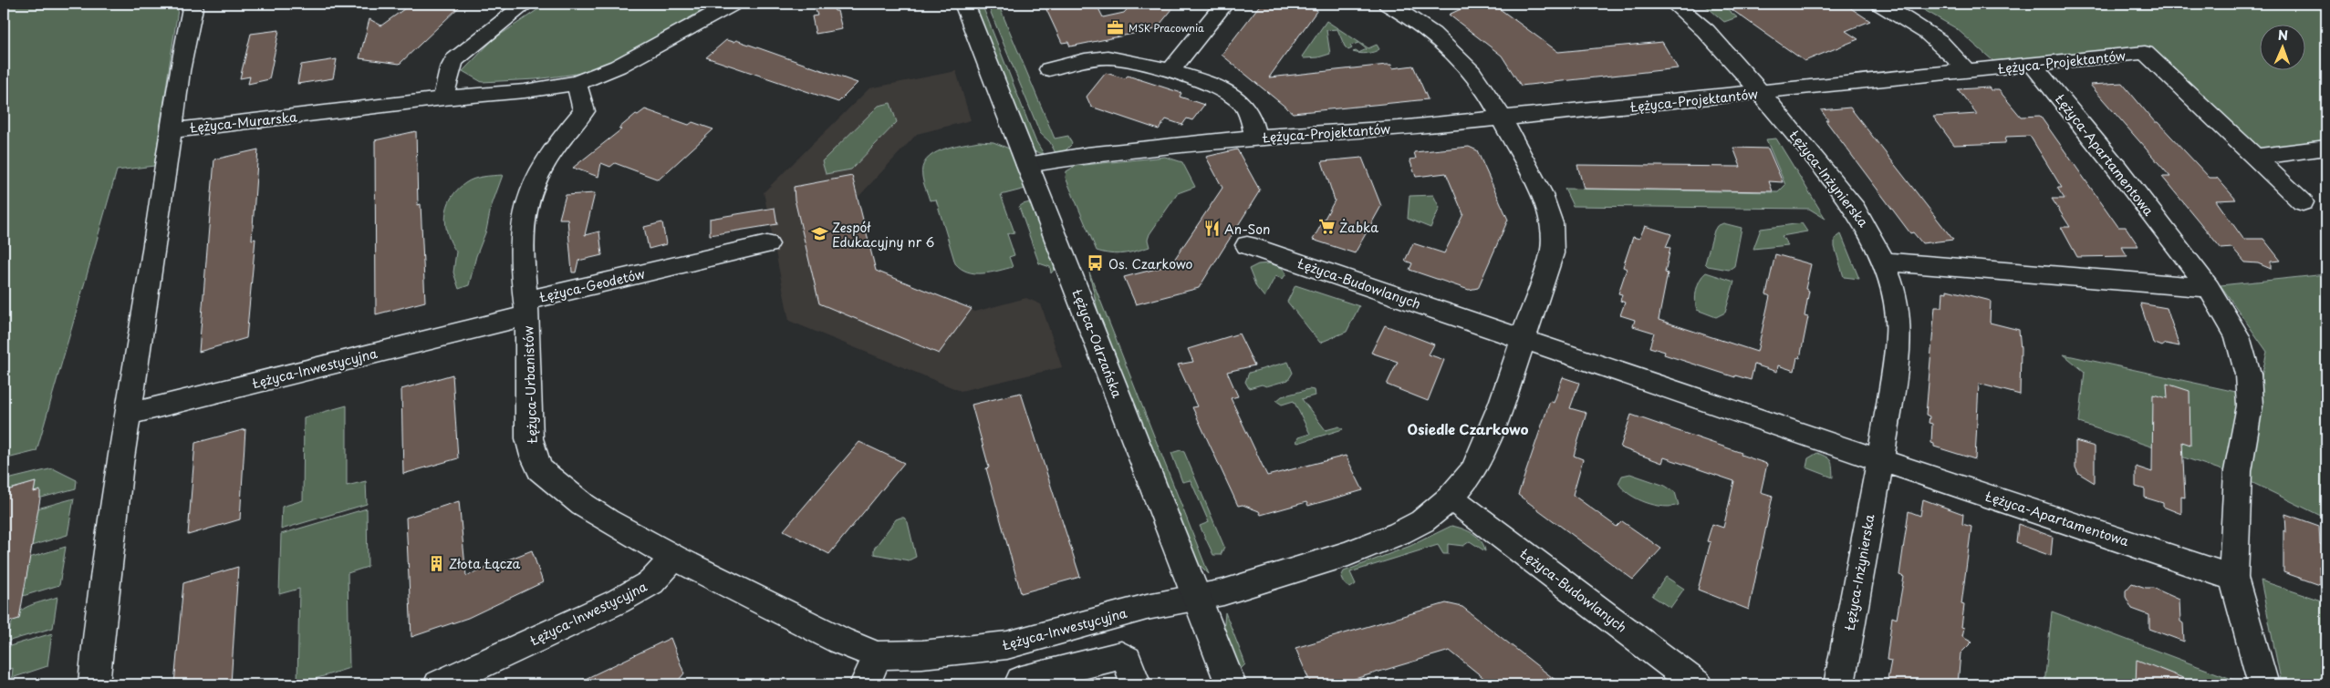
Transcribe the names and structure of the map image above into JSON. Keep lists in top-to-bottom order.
{
  "streets": {
    "street": [
      "Łężyca-Projektantów",
      "Łężyca-Murarska",
      "Łężyca-Apartamentowa",
      "Łężyca-Inżynierska",
      "Łężyca-Budowlanych",
      "Łężyca-Geodetów",
      "Łężyca-Odrzańska",
      "Łężyca-Inwestycyjna",
      "Łężyca-Urbanistów"
    ]
  },
  "crossings": [
    ["Łężyca-Projektantów", "Łężyca-Apartamentowa"],
    ["Łężyca-Projektantów", "Łężyca-Inżynierska"],
    ["Łężyca-Projektantów", "Łężyca-Odrzańska"],
    ["Łężyca-Murarska", "Łężyca-Geodetów"],
    ["Łężyca-Apartamentowa", "Łężyca-Inżynierska"],
    ["Łężyca-Geodetów", "Łężyca-Inwestycyjna"],
    ["Łężyca-Geodetów", "Łężyca-Urbanistów"],
    ["Łężyca-Odrzańska", "Łężyca-Inwestycyjna"],
    ["Łężyca-Inwestycyjna", "Łężyca-Urbanistów"]
  ],
  "districts": ["Osiedle Czarkowo"],
  "places": {
    "office": ["MSK Pracownia"],
    "supermarket": ["Żabka"],
    "restaurant": ["An-Son"],
    "school or university": ["Zespół Edukacyjny nr 6"],
    "bus stop": ["Os. Czarkowo"],
    "building": ["Złota Łącza"]
  },
  "north": "top"
}
